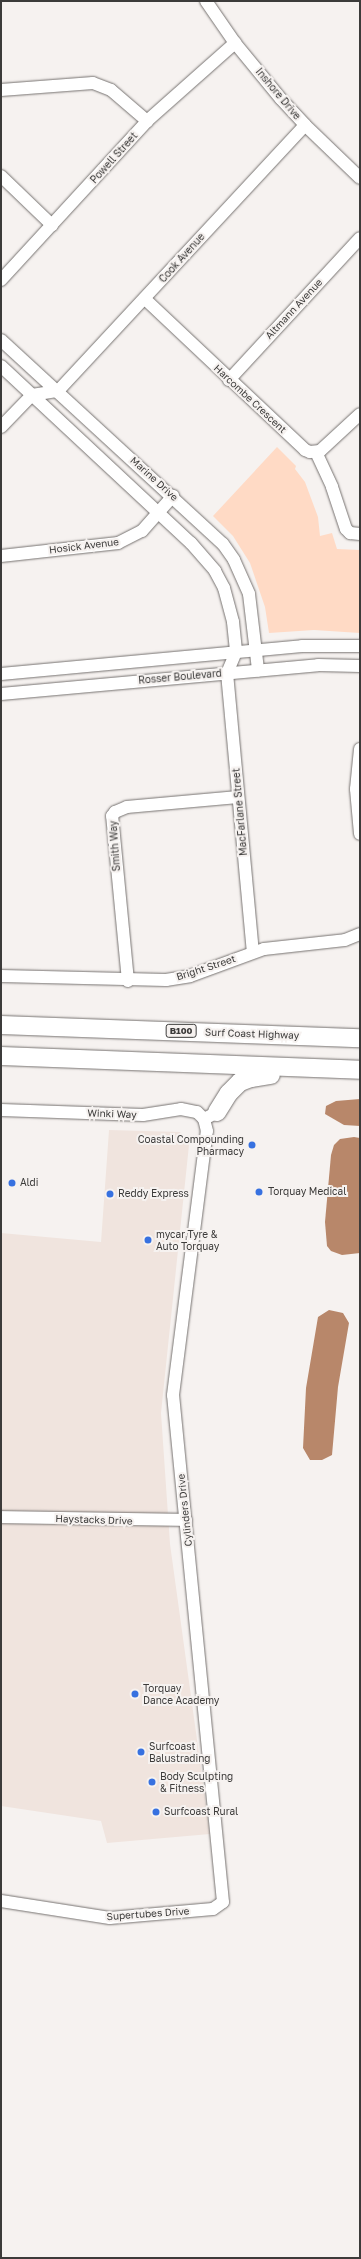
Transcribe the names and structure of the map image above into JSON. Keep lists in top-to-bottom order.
{
  "streets": {
    "main road": ["B100", "Surf Coast Highway"],
    "street": [
      "Inshore Drive",
      "Powell Street",
      "Cook Avenue",
      "Altmann Avenue",
      "Harcombe Crescent",
      "Marine Drive",
      "Hosick Avenue",
      "Rosser Boulevard",
      "MacFarlane Street",
      "Smith Way",
      "Bright Street",
      "Winki Way",
      "Cylinders Drive",
      "Haystacks Drive",
      "Supertubes Drive"
    ]
  },
  "crossings": [
    ["Inshore Drive", "Powell Street"],
    ["Inshore Drive", "Cook Avenue"],
    ["Cook Avenue", "Harcombe Crescent"],
    ["Cook Avenue", "Marine Drive"],
    ["Altmann Avenue", "Harcombe Crescent"],
    ["Marine Drive", "Hosick Avenue"],
    ["Marine Drive", "Rosser Boulevard"],
    ["Rosser Boulevard", "MacFarlane Street"],
    ["MacFarlane Street", "Smith Way"],
    ["MacFarlane Street", "Bright Street"],
    ["Smith Way", "Bright Street"],
    ["Winki Way", "Cylinders Drive"],
    ["Cylinders Drive", "Haystacks Drive"],
    ["Cylinders Drive", "Supertubes Drive"]
  ],
  "places": [
    "Coastal Compounding Pharmacy",
    "Aldi",
    "Torquay Medical",
    "Reddy Express",
    "mycar Tyre & Auto Torquay",
    "Torquay Dance Academy",
    "Surfcoast Balustrading",
    "Body Sculpting & Fitness",
    "Surfcoast Rural"
  ]
}
